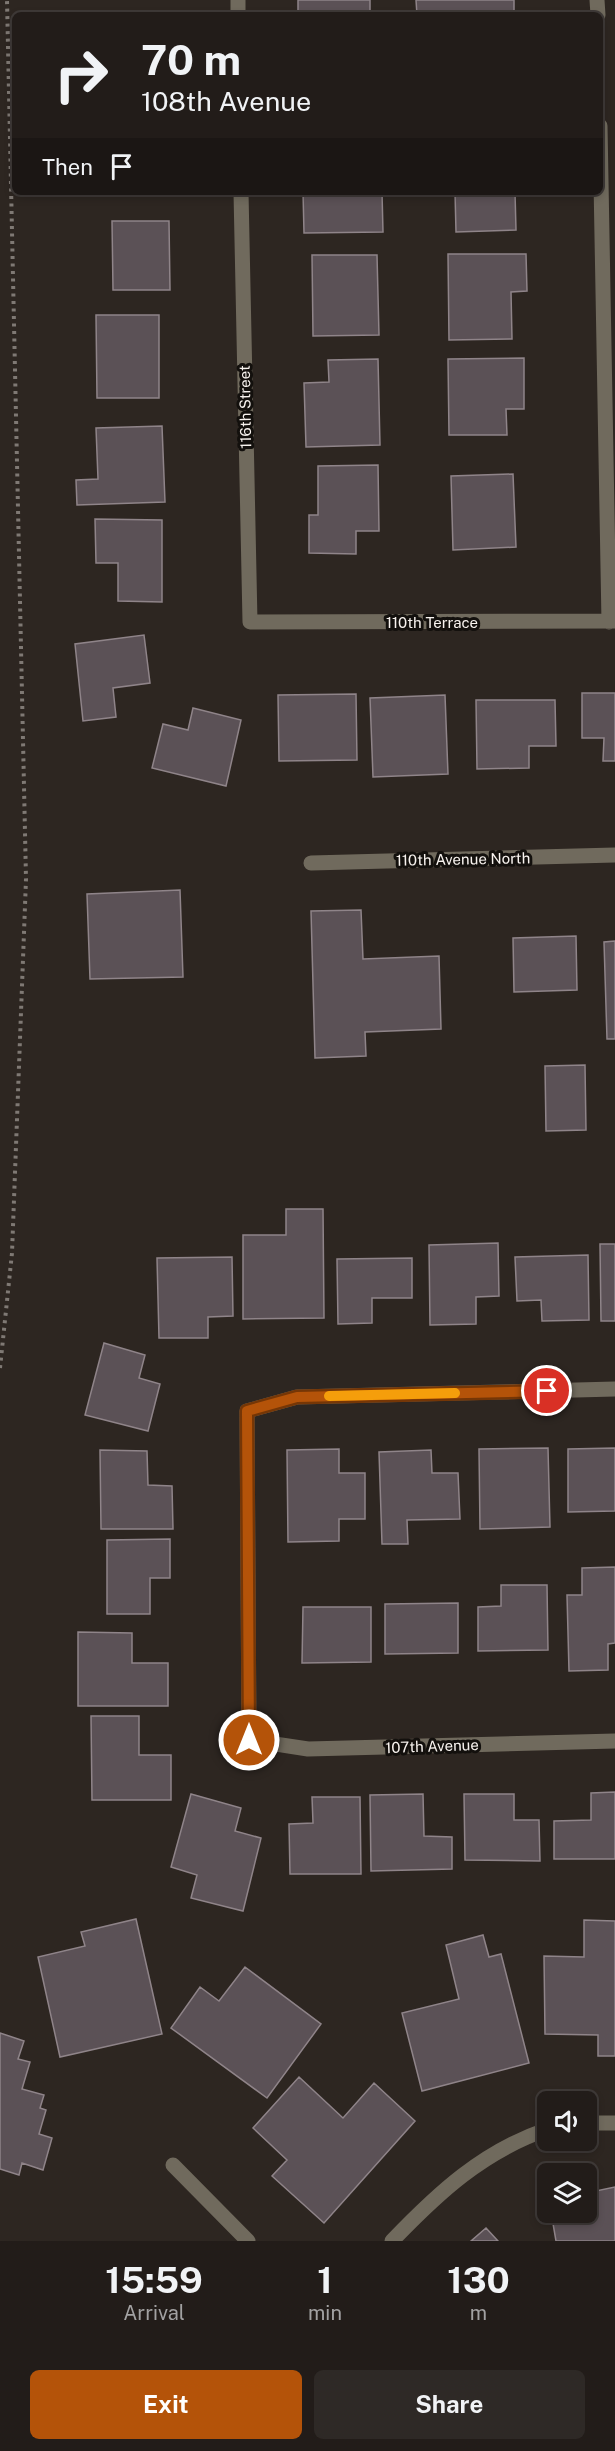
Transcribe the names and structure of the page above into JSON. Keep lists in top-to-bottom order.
{
  "streets": {
    "street": [
      "116th Street",
      "110th Terrace",
      "110th Avenue North",
      "107th Avenue"
    ]
  },
  "crossings": [
    ["116th Street", "110th Terrace"]
  ],
  "page": {
    "turn": ["70 m", "108th Avenue"],
    "then": "Then",
    "eta": [
      "15:59",
      "Arrival",
      "1",
      "min",
      "130",
      "m"
    ],
    "buttons": ["Exit", "Share"]
  }
}
